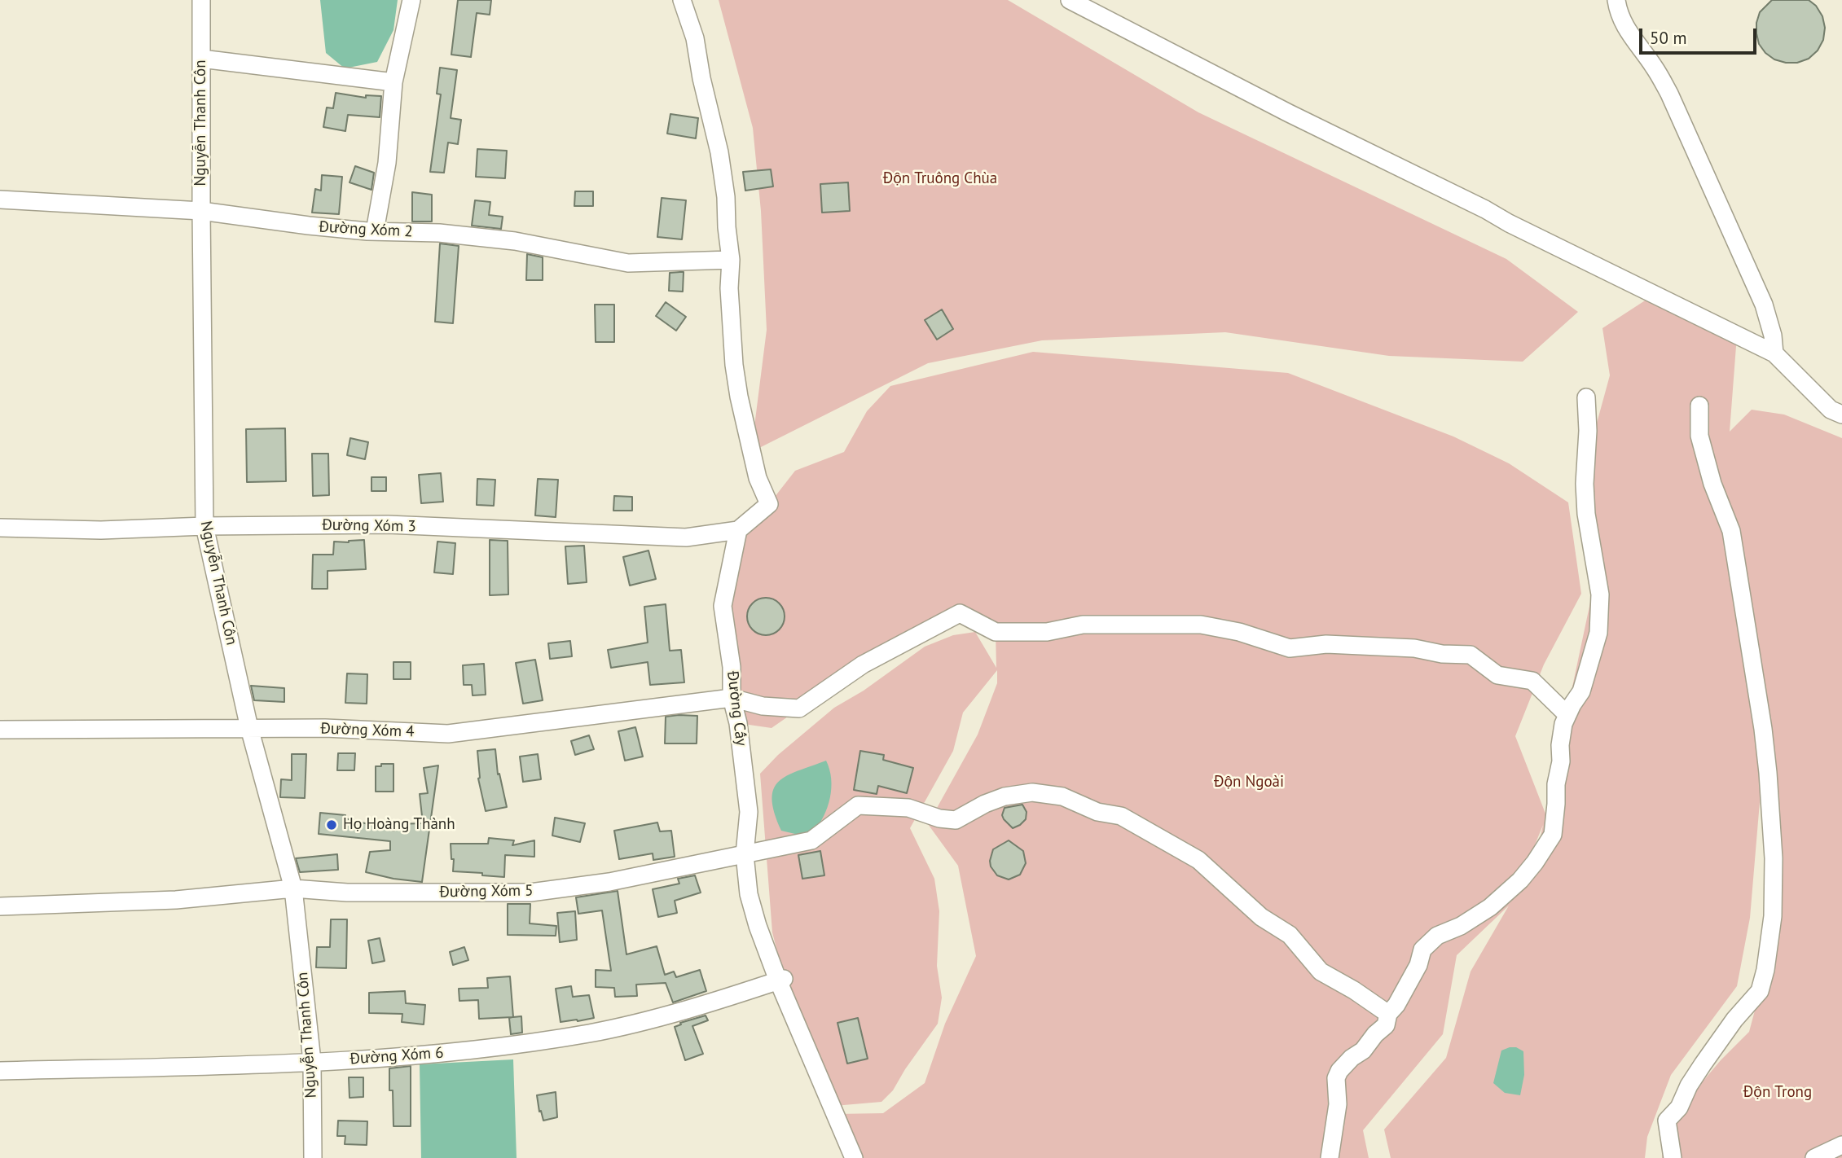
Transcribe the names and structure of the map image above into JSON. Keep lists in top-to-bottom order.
{
  "streets": {
    "street": [
      "Nguyễn Thanh Côn",
      "Đường Xóm 2",
      "Đường Xóm 3",
      "Đường Cấy",
      "Đường Xóm 4",
      "Đường Xóm 5",
      "Đường Xóm 6"
    ]
  },
  "crossings": [
    ["Nguyễn Thanh Côn", "Đường Xóm 2"],
    ["Nguyễn Thanh Côn", "Đường Xóm 3"],
    ["Nguyễn Thanh Côn", "Đường Xóm 4"],
    ["Nguyễn Thanh Côn", "Đường Xóm 5"],
    ["Nguyễn Thanh Côn", "Đường Xóm 6"],
    ["Đường Xóm 3", "Đường Cấy"],
    ["Đường Cấy", "Đường Xóm 4"],
    ["Đường Cấy", "Đường Xóm 5"],
    ["Đường Cấy", "Đường Xóm 6"]
  ],
  "parks": ["Độn Truông Chùa", "Độn Ngoài", "Độn Trong"],
  "places": ["Họ Hoàng Thành"],
  "scale_bar": "50 m"
}
